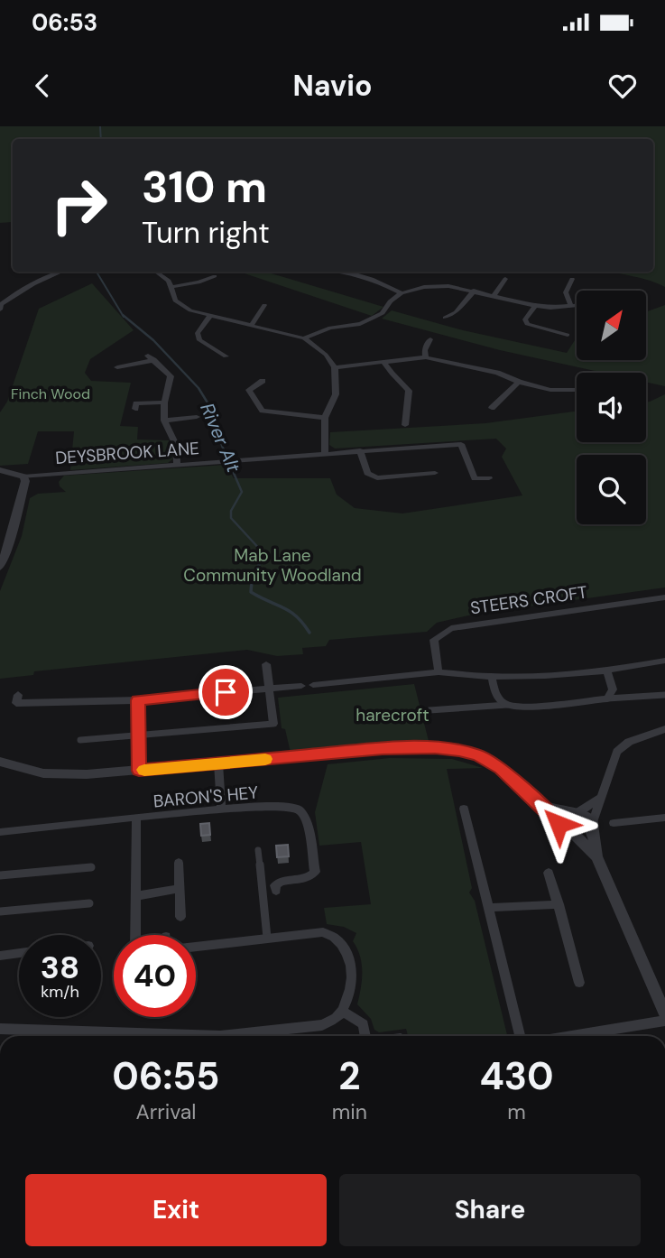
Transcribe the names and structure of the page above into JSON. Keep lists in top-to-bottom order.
{
  "streets": {
    "street": ["DEYSBROOK LANE", "STEERS CROFT", "BARON'S HEY"]
  },
  "water": ["River Alt"],
  "parks": ["Finch Wood", "Mab Lane Community Woodland", "harecroft"],
  "north": "top right",
  "page": {
    "status": "06:53",
    "header": "Navio",
    "turn": ["310 m", "Turn right"],
    "speed": "38 km/h",
    "limit": "40",
    "eta": [
      "06:55",
      "Arrival",
      "2",
      "min",
      "430",
      "m"
    ],
    "buttons": ["Exit", "Share"]
  }
}
